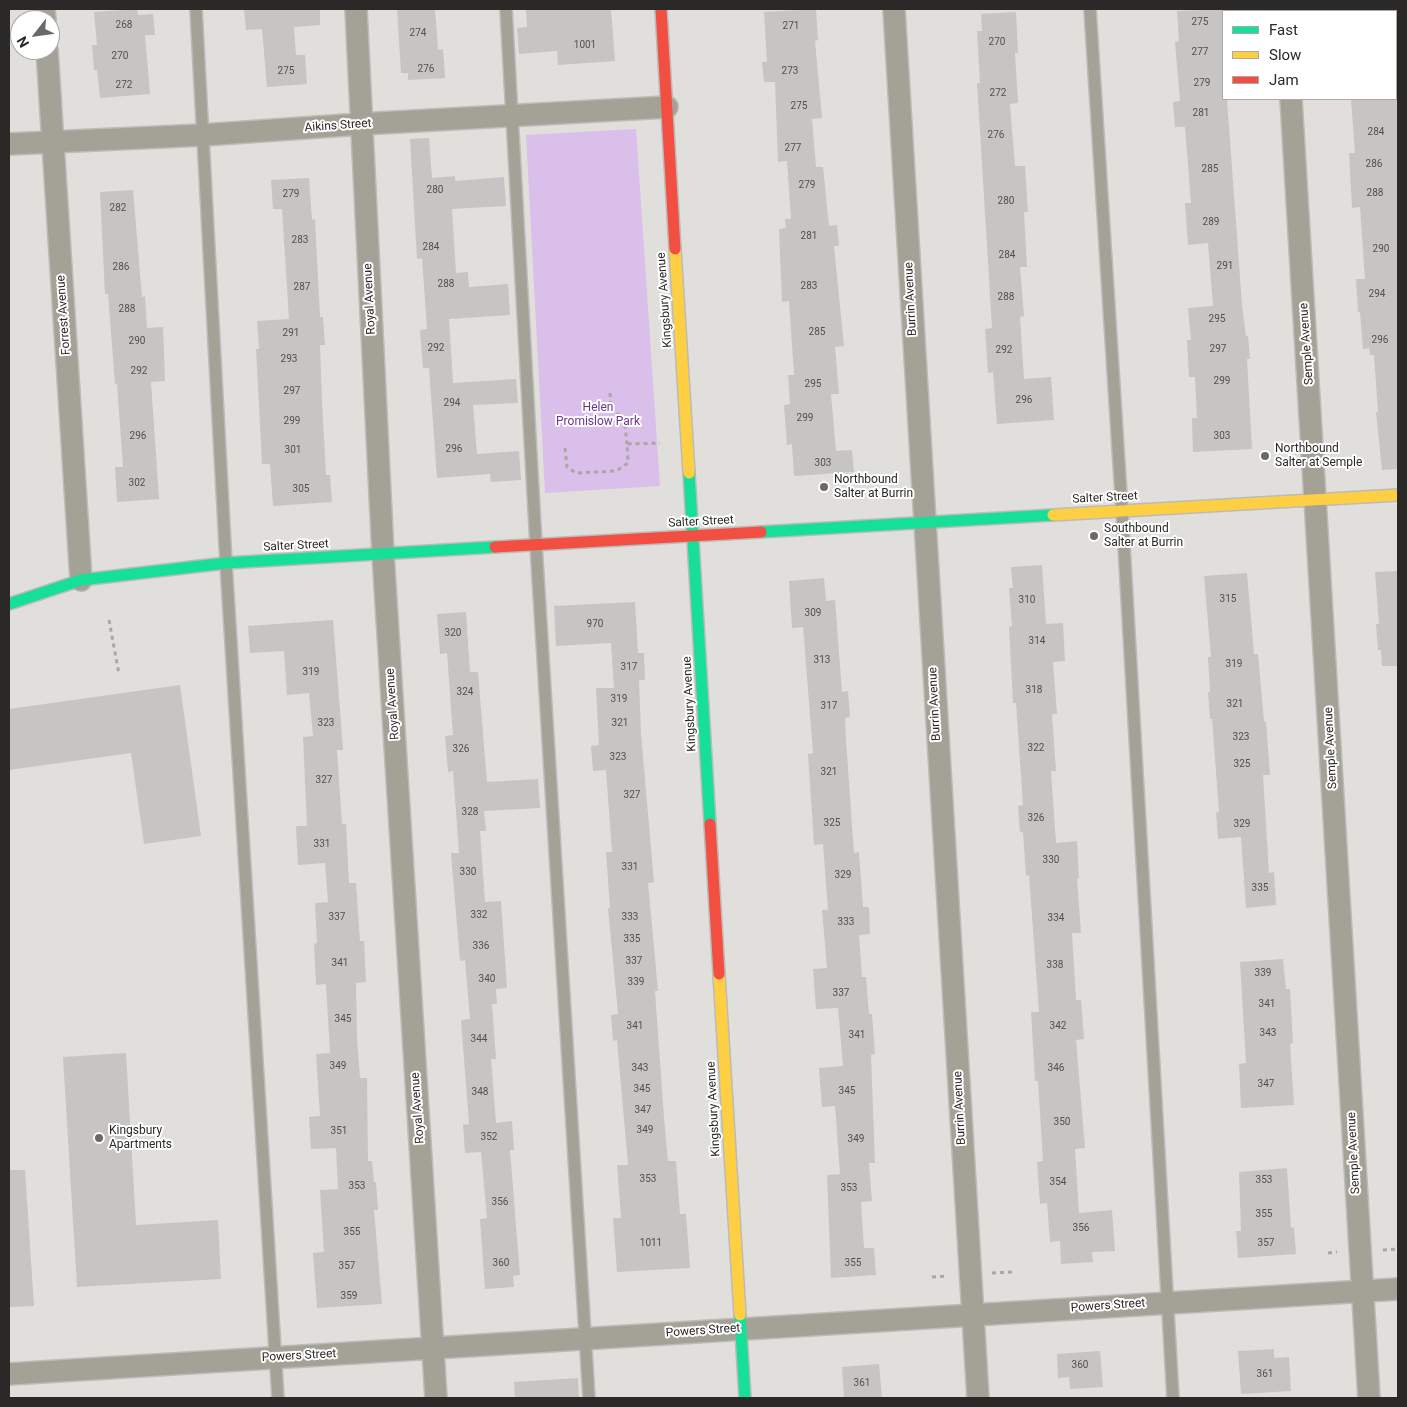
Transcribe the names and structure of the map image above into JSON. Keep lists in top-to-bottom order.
{
  "streets": {
    "main road": ["Kingsbury Avenue", "Salter Street"],
    "street": [
      "Aikins Street",
      "Royal Avenue",
      "Burrin Avenue",
      "Forrest Avenue",
      "Semple Avenue",
      "Powers Street"
    ]
  },
  "crossings": [
    ["Aikins Street", "Royal Avenue"],
    ["Aikins Street", "Kingsbury Avenue"],
    ["Aikins Street", "Forrest Avenue"],
    ["Royal Avenue", "Salter Street"],
    ["Royal Avenue", "Powers Street"],
    ["Burrin Avenue", "Salter Street"],
    ["Burrin Avenue", "Powers Street"],
    ["Kingsbury Avenue", "Salter Street"],
    ["Kingsbury Avenue", "Powers Street"],
    ["Forrest Avenue", "Salter Street"],
    ["Semple Avenue", "Salter Street"],
    ["Semple Avenue", "Powers Street"]
  ],
  "parks": ["Helen Promislow Park"],
  "places": [
    "Northbound Salter at Semple",
    "Northbound Salter at Burrin",
    "Southbound Salter at Burrin",
    "Kingsbury Apartments"
  ],
  "house_numbers": [
    "275",
    "268",
    "271",
    "274",
    "270",
    "1001",
    "277",
    "270",
    "276",
    "275",
    "273",
    "279",
    "272",
    "272",
    "275",
    "281",
    "284",
    "276",
    "277",
    "286",
    "285",
    "279",
    "280",
    "288",
    "279",
    "280",
    "282",
    "289",
    "281",
    "283",
    "284",
    "290",
    "284",
    "291",
    "286",
    "288",
    "283",
    "287",
    "294",
    "288",
    "288",
    "295",
    "285",
    "291",
    "296",
    "290",
    "292",
    "297",
    "292",
    "293",
    "292",
    "299",
    "295",
    "297",
    "296",
    "294",
    "299",
    "299",
    "296",
    "303",
    "296",
    "301",
    "303",
    "302",
    "305",
    "315",
    "310",
    "309",
    "970",
    "320",
    "314",
    "313",
    "319",
    "317",
    "319",
    "318",
    "324",
    "319",
    "321",
    "317",
    "323",
    "321",
    "323",
    "322",
    "326",
    "323",
    "325",
    "321",
    "327",
    "327",
    "328",
    "326",
    "325",
    "329",
    "331",
    "330",
    "331",
    "330",
    "329",
    "335",
    "332",
    "337",
    "333",
    "334",
    "333",
    "335",
    "336",
    "337",
    "341",
    "338",
    "339",
    "340",
    "339",
    "337",
    "341",
    "345",
    "341",
    "342",
    "343",
    "341",
    "344",
    "349",
    "343",
    "346",
    "347",
    "345",
    "345",
    "348",
    "347",
    "350",
    "349",
    "351",
    "352",
    "349",
    "353",
    "353",
    "354",
    "353",
    "353",
    "356",
    "355",
    "356",
    "355",
    "1011",
    "357",
    "360",
    "355",
    "357",
    "359",
    "360",
    "361",
    "361"
  ],
  "legend": ["Fast", "Slow", "Jam"],
  "north": "bottom left"
}
